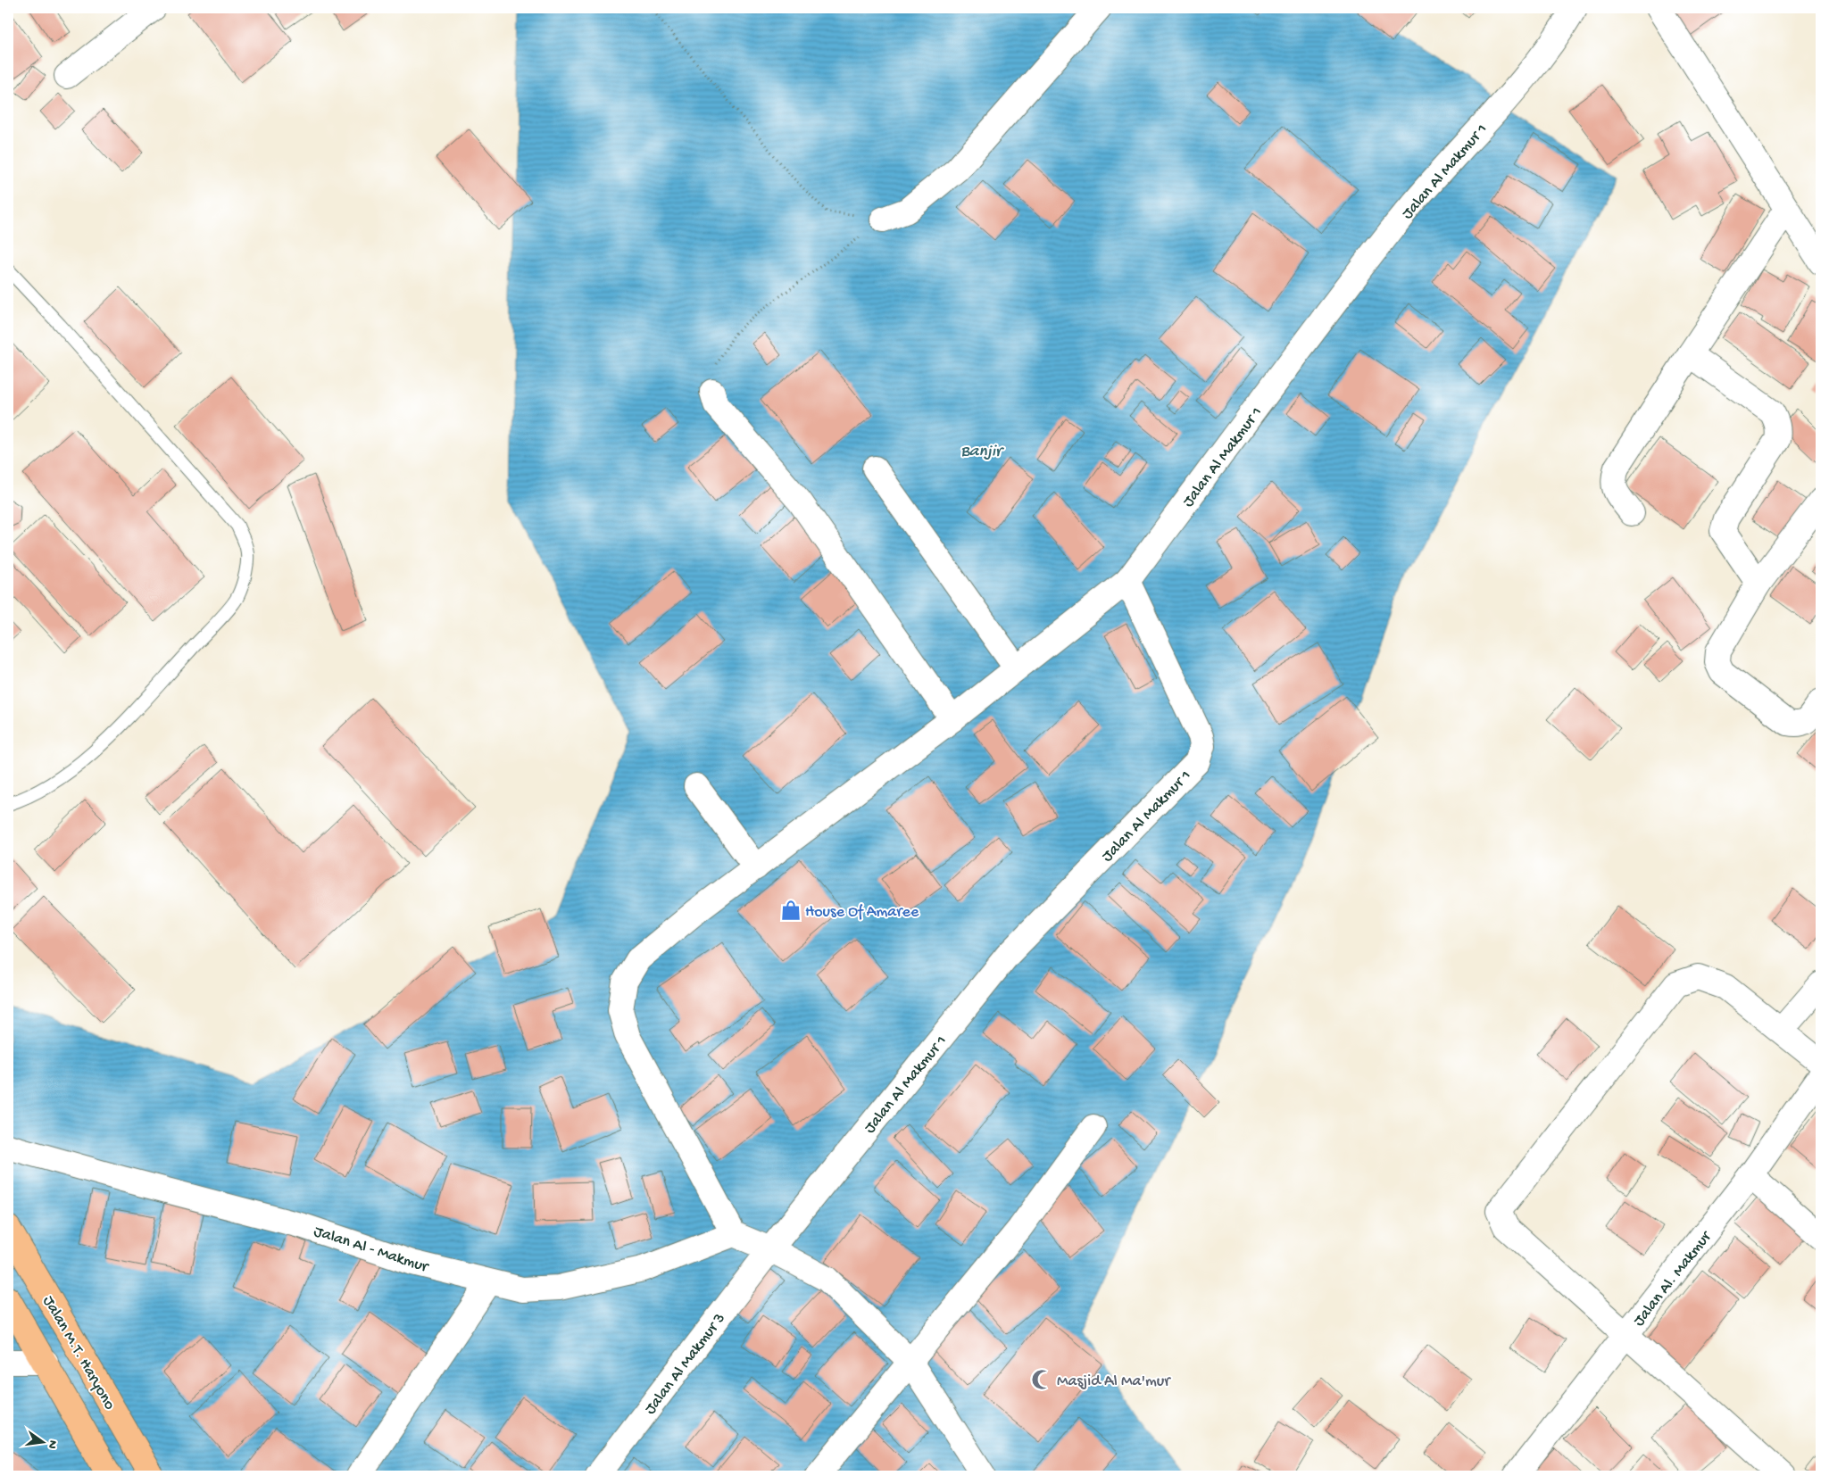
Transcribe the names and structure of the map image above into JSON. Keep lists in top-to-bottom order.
{
  "streets": {
    "main road": ["Jalan M.T. Haryono"],
    "street": [
      "Jalan Al Makmur 1",
      "Jalan Al - Makmur",
      "Jalan Al. Makmur",
      "Jalan Al Makmur 3"
    ]
  },
  "crossings": [
    ["Jalan Al Makmur 1", "Jalan Al Makmur 3"]
  ],
  "water": ["Banjir"],
  "places": {
    "shop": ["House Of Amaree"],
    "mosque": ["Masjid Al Ma'mur"]
  },
  "north": "right"
}
